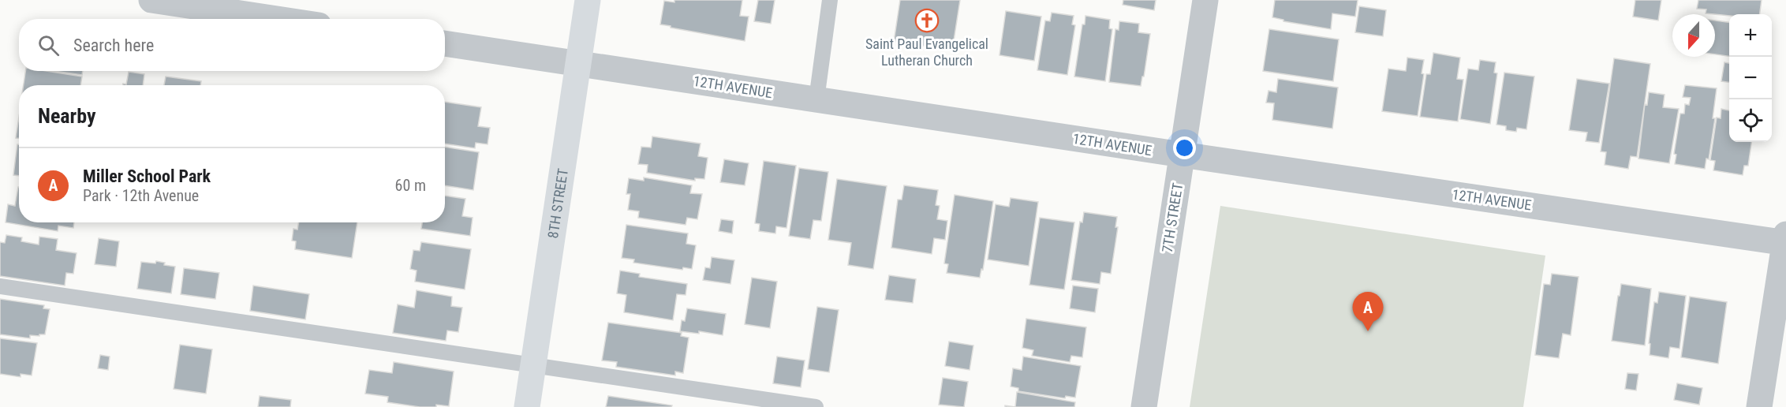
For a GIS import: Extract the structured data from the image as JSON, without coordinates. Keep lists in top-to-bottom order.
{
  "streets": {
    "street": ["12TH AVENUE", "8TH STREET", "7TH STREET"]
  },
  "crossings": [
    ["12TH AVENUE", "8TH STREET"],
    ["12TH AVENUE", "7TH STREET"]
  ],
  "places": {
    "church": ["Saint Paul Evangelical Lutheran Church"]
  },
  "north": "bottom",
  "page": {
    "map_buttons": ["+", "−"],
    "search": "Search here",
    "heading": "Nearby",
    "list": [
      {
        "mark": "A",
        "name": "Miller School Park",
        "note": "Park · 12th Avenue",
        "value": "60 m"
      }
    ],
    "pins": "A"
  }
}
